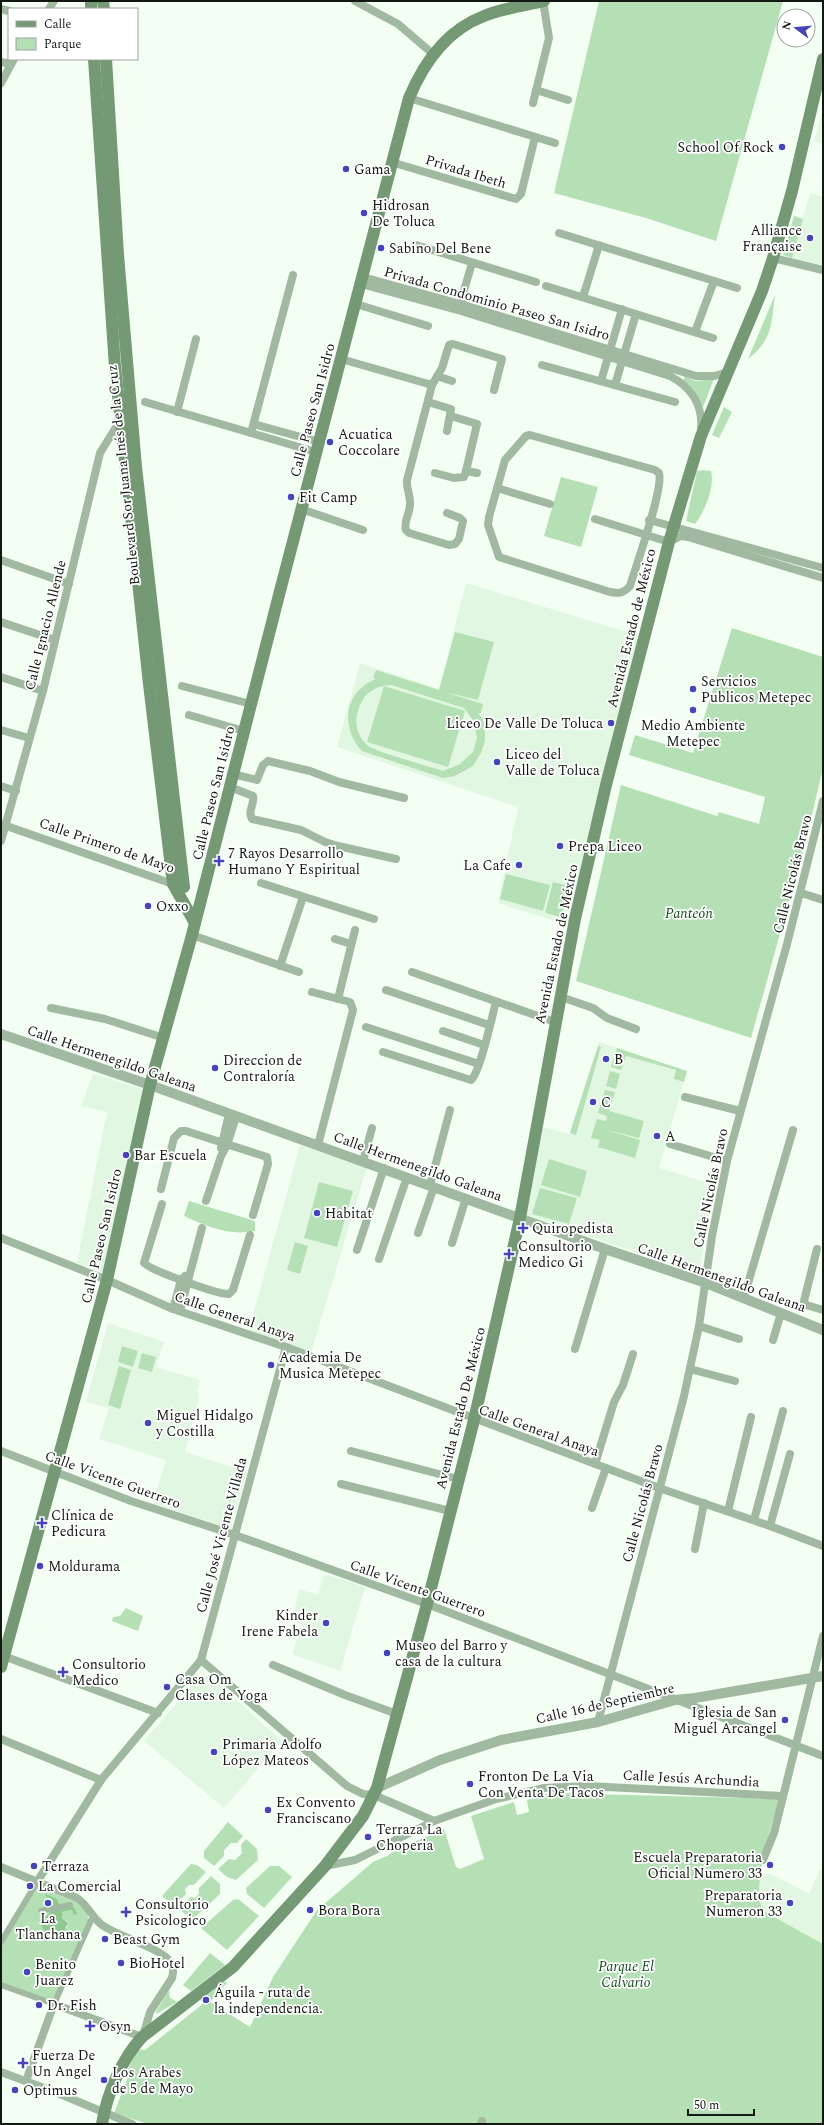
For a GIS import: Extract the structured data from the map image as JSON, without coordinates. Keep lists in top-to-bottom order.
{
  "streets": {
    "main road": [
      "Calle Paseo San Isidro",
      "Boulevard Sor Juana Inés de la Cruz",
      "Avenida Estado de México",
      "Calle Primero de Mayo",
      "Avenida Estado De México"
    ],
    "street": [
      "Privada Ibeth",
      "Privada Condominio Paseo San Isidro",
      "Calle Ignacio Allende",
      "Calle Nicolás Bravo",
      "Calle Hermenegildo Galeana",
      "Calle General Anaya",
      "Calle Vicente Guerrero",
      "Calle José Vicente Villada",
      "Calle 16 de Septiembre",
      "Calle Jesús Archundia"
    ]
  },
  "crossings": [
    ["Privada Ibeth", "Calle Paseo San Isidro"],
    ["Privada Condominio Paseo San Isidro", "Calle Paseo San Isidro"],
    ["Calle Paseo San Isidro", "Calle Primero de Mayo"],
    ["Calle Paseo San Isidro", "Calle Hermenegildo Galeana"],
    ["Calle Paseo San Isidro", "Calle General Anaya"],
    ["Calle Paseo San Isidro", "Calle Vicente Guerrero"],
    ["Boulevard Sor Juana Inés de la Cruz", "Calle Ignacio Allende"],
    ["Boulevard Sor Juana Inés de la Cruz", "Calle Primero de Mayo"],
    ["Calle Ignacio Allende", "Calle Primero de Mayo"],
    ["Avenida Estado de México", "Calle Hermenegildo Galeana"],
    ["Avenida Estado de México", "Avenida Estado De México"],
    ["Calle Nicolás Bravo", "Calle Hermenegildo Galeana"],
    ["Calle Nicolás Bravo", "Calle General Anaya"],
    ["Calle Nicolás Bravo", "Calle Vicente Guerrero"],
    ["Calle Nicolás Bravo", "Calle 16 de Septiembre"],
    ["Calle Hermenegildo Galeana", "Avenida Estado De México"],
    ["Calle General Anaya", "Avenida Estado De México"],
    ["Calle General Anaya", "Calle José Vicente Villada"],
    ["Avenida Estado De México", "Calle Vicente Guerrero"],
    ["Calle Vicente Guerrero", "Calle José Vicente Villada"],
    ["Calle Vicente Guerrero", "Calle 16 de Septiembre"]
  ],
  "parks": ["Panteón", "Parque El Calvario"],
  "places": {
    "other": [
      "School Of Rock",
      "Gama",
      "Hidrosan De Toluca",
      "Alliance Française",
      "Sabino Del Bene",
      "Acuatica Coccolare",
      "Fit Camp",
      "Servicios Publicos Metepec",
      "Medio Ambiente Metepec",
      "Liceo De Valle De Toluca",
      "Liceo del Valle de Toluca",
      "Prepa Liceo",
      "La Cafe",
      "Oxxo",
      "B",
      "Direccion de Contraloría",
      "C",
      "A",
      "Bar Escuela",
      "Habitat",
      "Academia De Musica Metepec",
      "Miguel Hidalgo y Costilla",
      "Moldurama",
      "Kinder Irene Fabela",
      "Museo del Barro y casa de la cultura",
      "Casa Om Clases de Yoga",
      "Iglesia de San Miguél Arcangel",
      "Primaria Adolfo López Mateos",
      "Fronton De La Via Con Venta De Tacos",
      "Ex Convento Franciscano",
      "Terraza La Choperia",
      "Escuela Preparatoria Oficial Numero 33",
      "Terraza",
      "La Comercial",
      "La Tlanchana",
      "Preparatoria Numeron 33",
      "Bora Bora",
      "Beast Gym",
      "BioHotel",
      "Benito Juarez",
      "Águila - ruta de la independencia.",
      "Dr. Fish",
      "Los Arabes de 5 de Mayo",
      "Optimus"
    ],
    "health": [
      "7 Rayos Desarrollo Humano Y Espiritual",
      "Quiropedista",
      "Consultorio Medico Gi",
      "Clínica de Pedicura",
      "Consultorio Medico",
      "Consultorio Psicologico",
      "Osyn",
      "Fuerza De Un Angel"
    ]
  },
  "legend": ["Calle", "Parque"],
  "scale_bar": "50 m",
  "north": "left"
}
